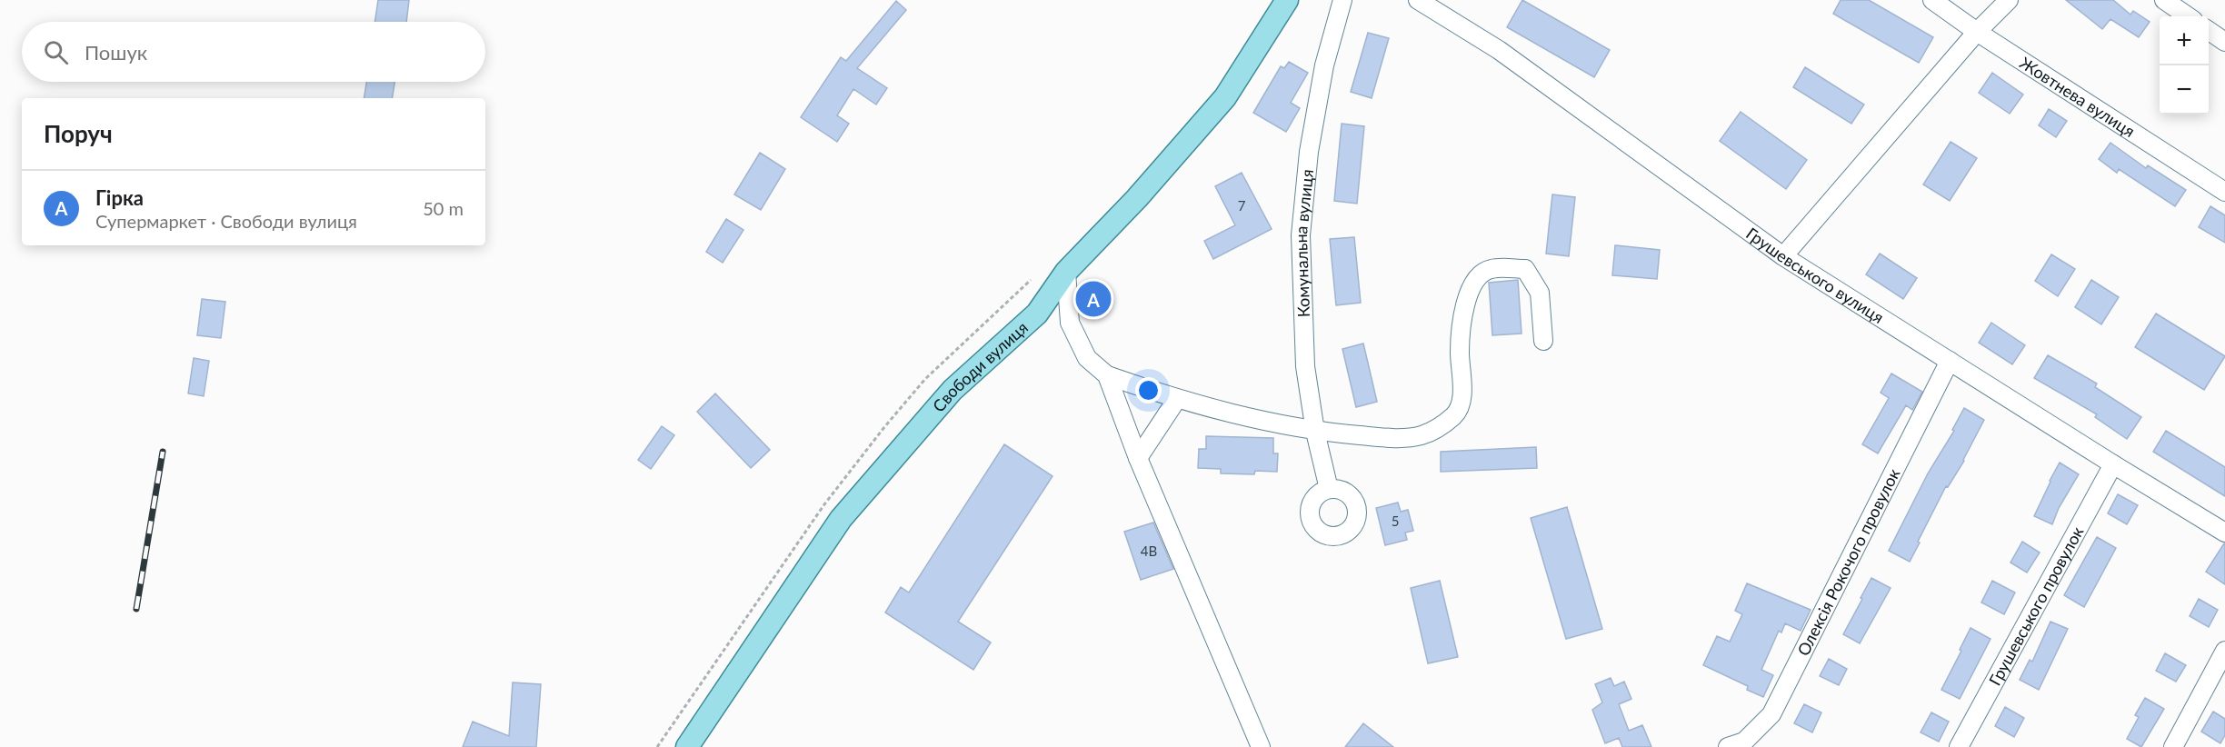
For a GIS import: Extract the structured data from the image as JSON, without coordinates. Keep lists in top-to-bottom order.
{
  "streets": {
    "main road": ["Свободи вулиця"],
    "street": [
      "Жовтнева вулиця",
      "Комунальна вулиця",
      "Грушевського вулиця",
      "Олексія Рокочого провулок",
      "Грушевського провулок"
    ]
  },
  "crossings": [
    ["Грушевського вулиця", "Олексія Рокочого провулок"],
    ["Грушевського вулиця", "Грушевського провулок"]
  ],
  "house_numbers": ["7", "5", "4В"],
  "page": {
    "map_buttons": ["+", "−"],
    "search": "Пошук",
    "heading": "Поруч",
    "list": [
      {
        "mark": "A",
        "name": "Гірка",
        "note": "Супермаркет · Свободи вулиця",
        "value": "50 m"
      }
    ],
    "pins": "A"
  }
}
